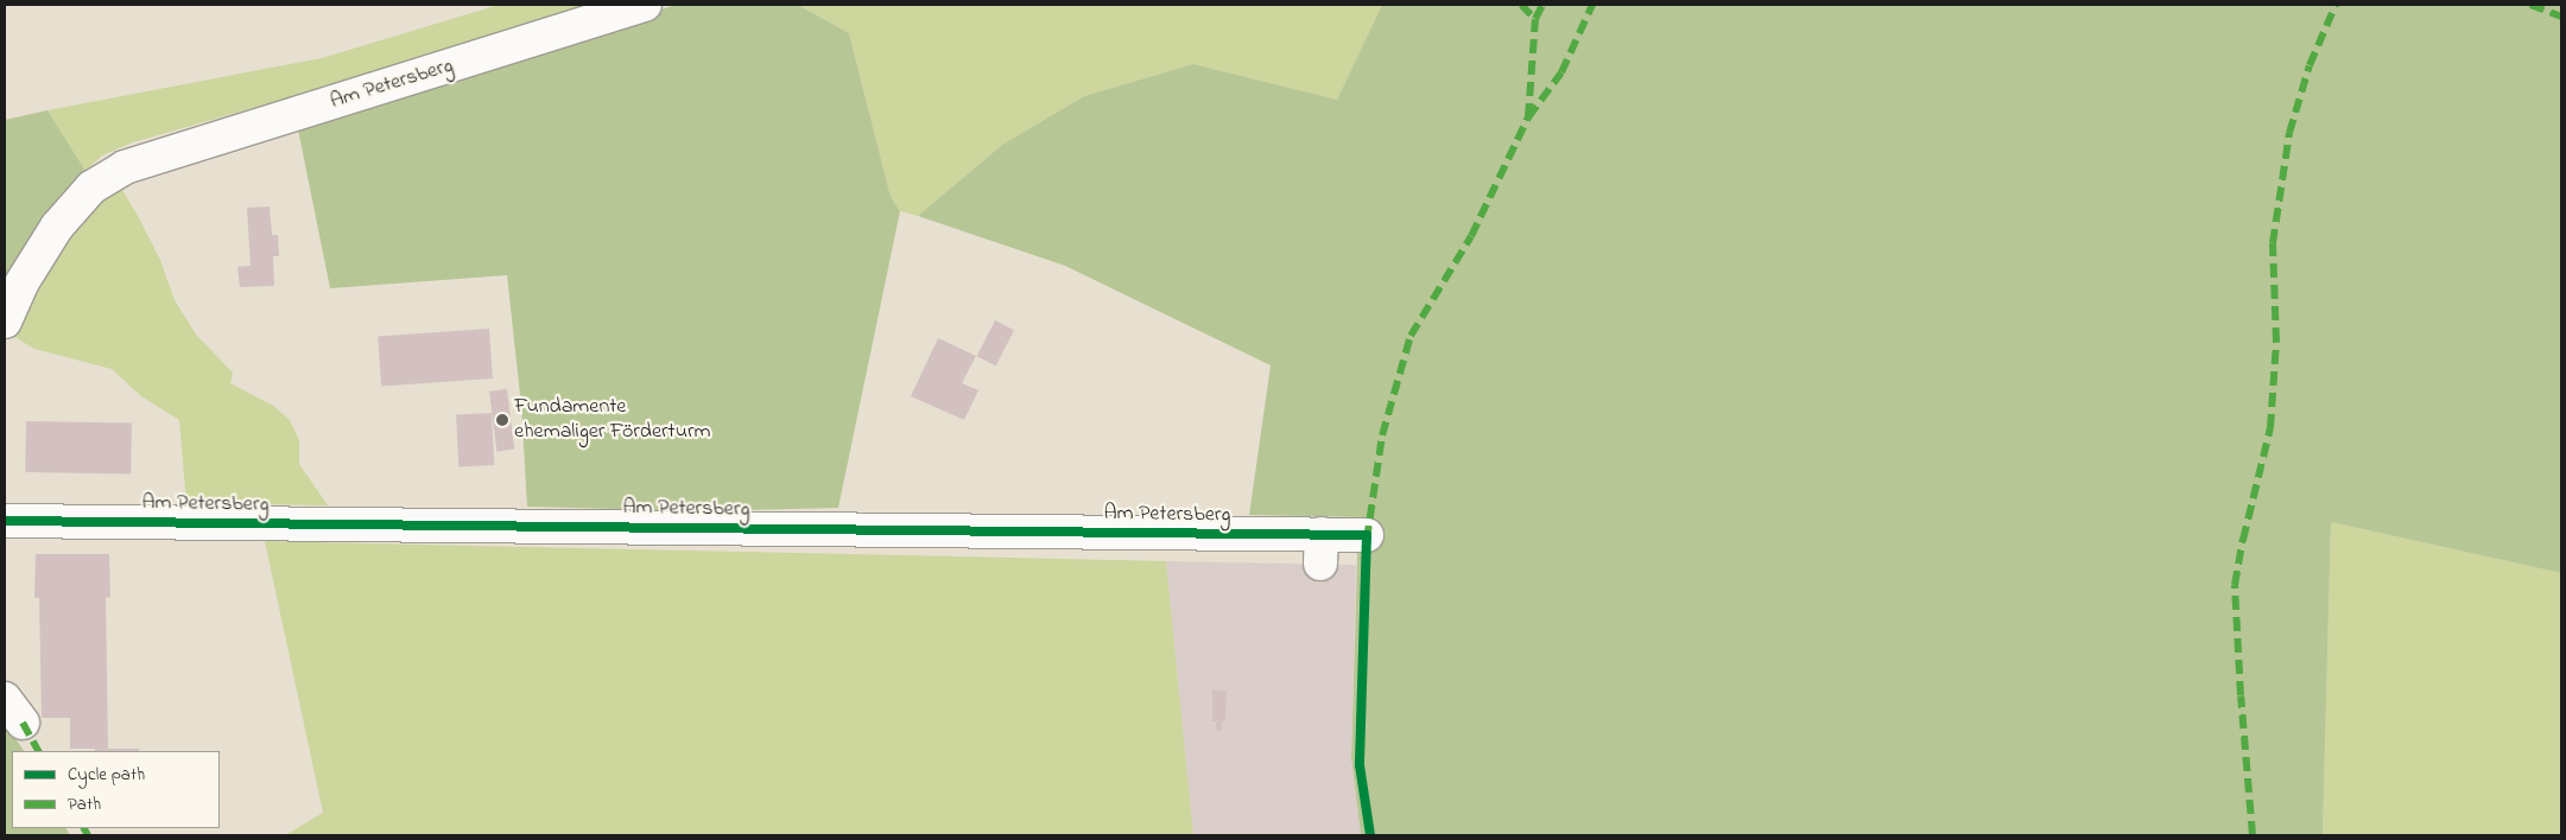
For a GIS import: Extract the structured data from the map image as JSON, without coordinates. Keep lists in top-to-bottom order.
{
  "streets": {
    "street": ["Am Petersberg"]
  },
  "places": ["Fundamente ehemaliger Förderturm"],
  "legend": ["Cycle path", "Path"]
}
